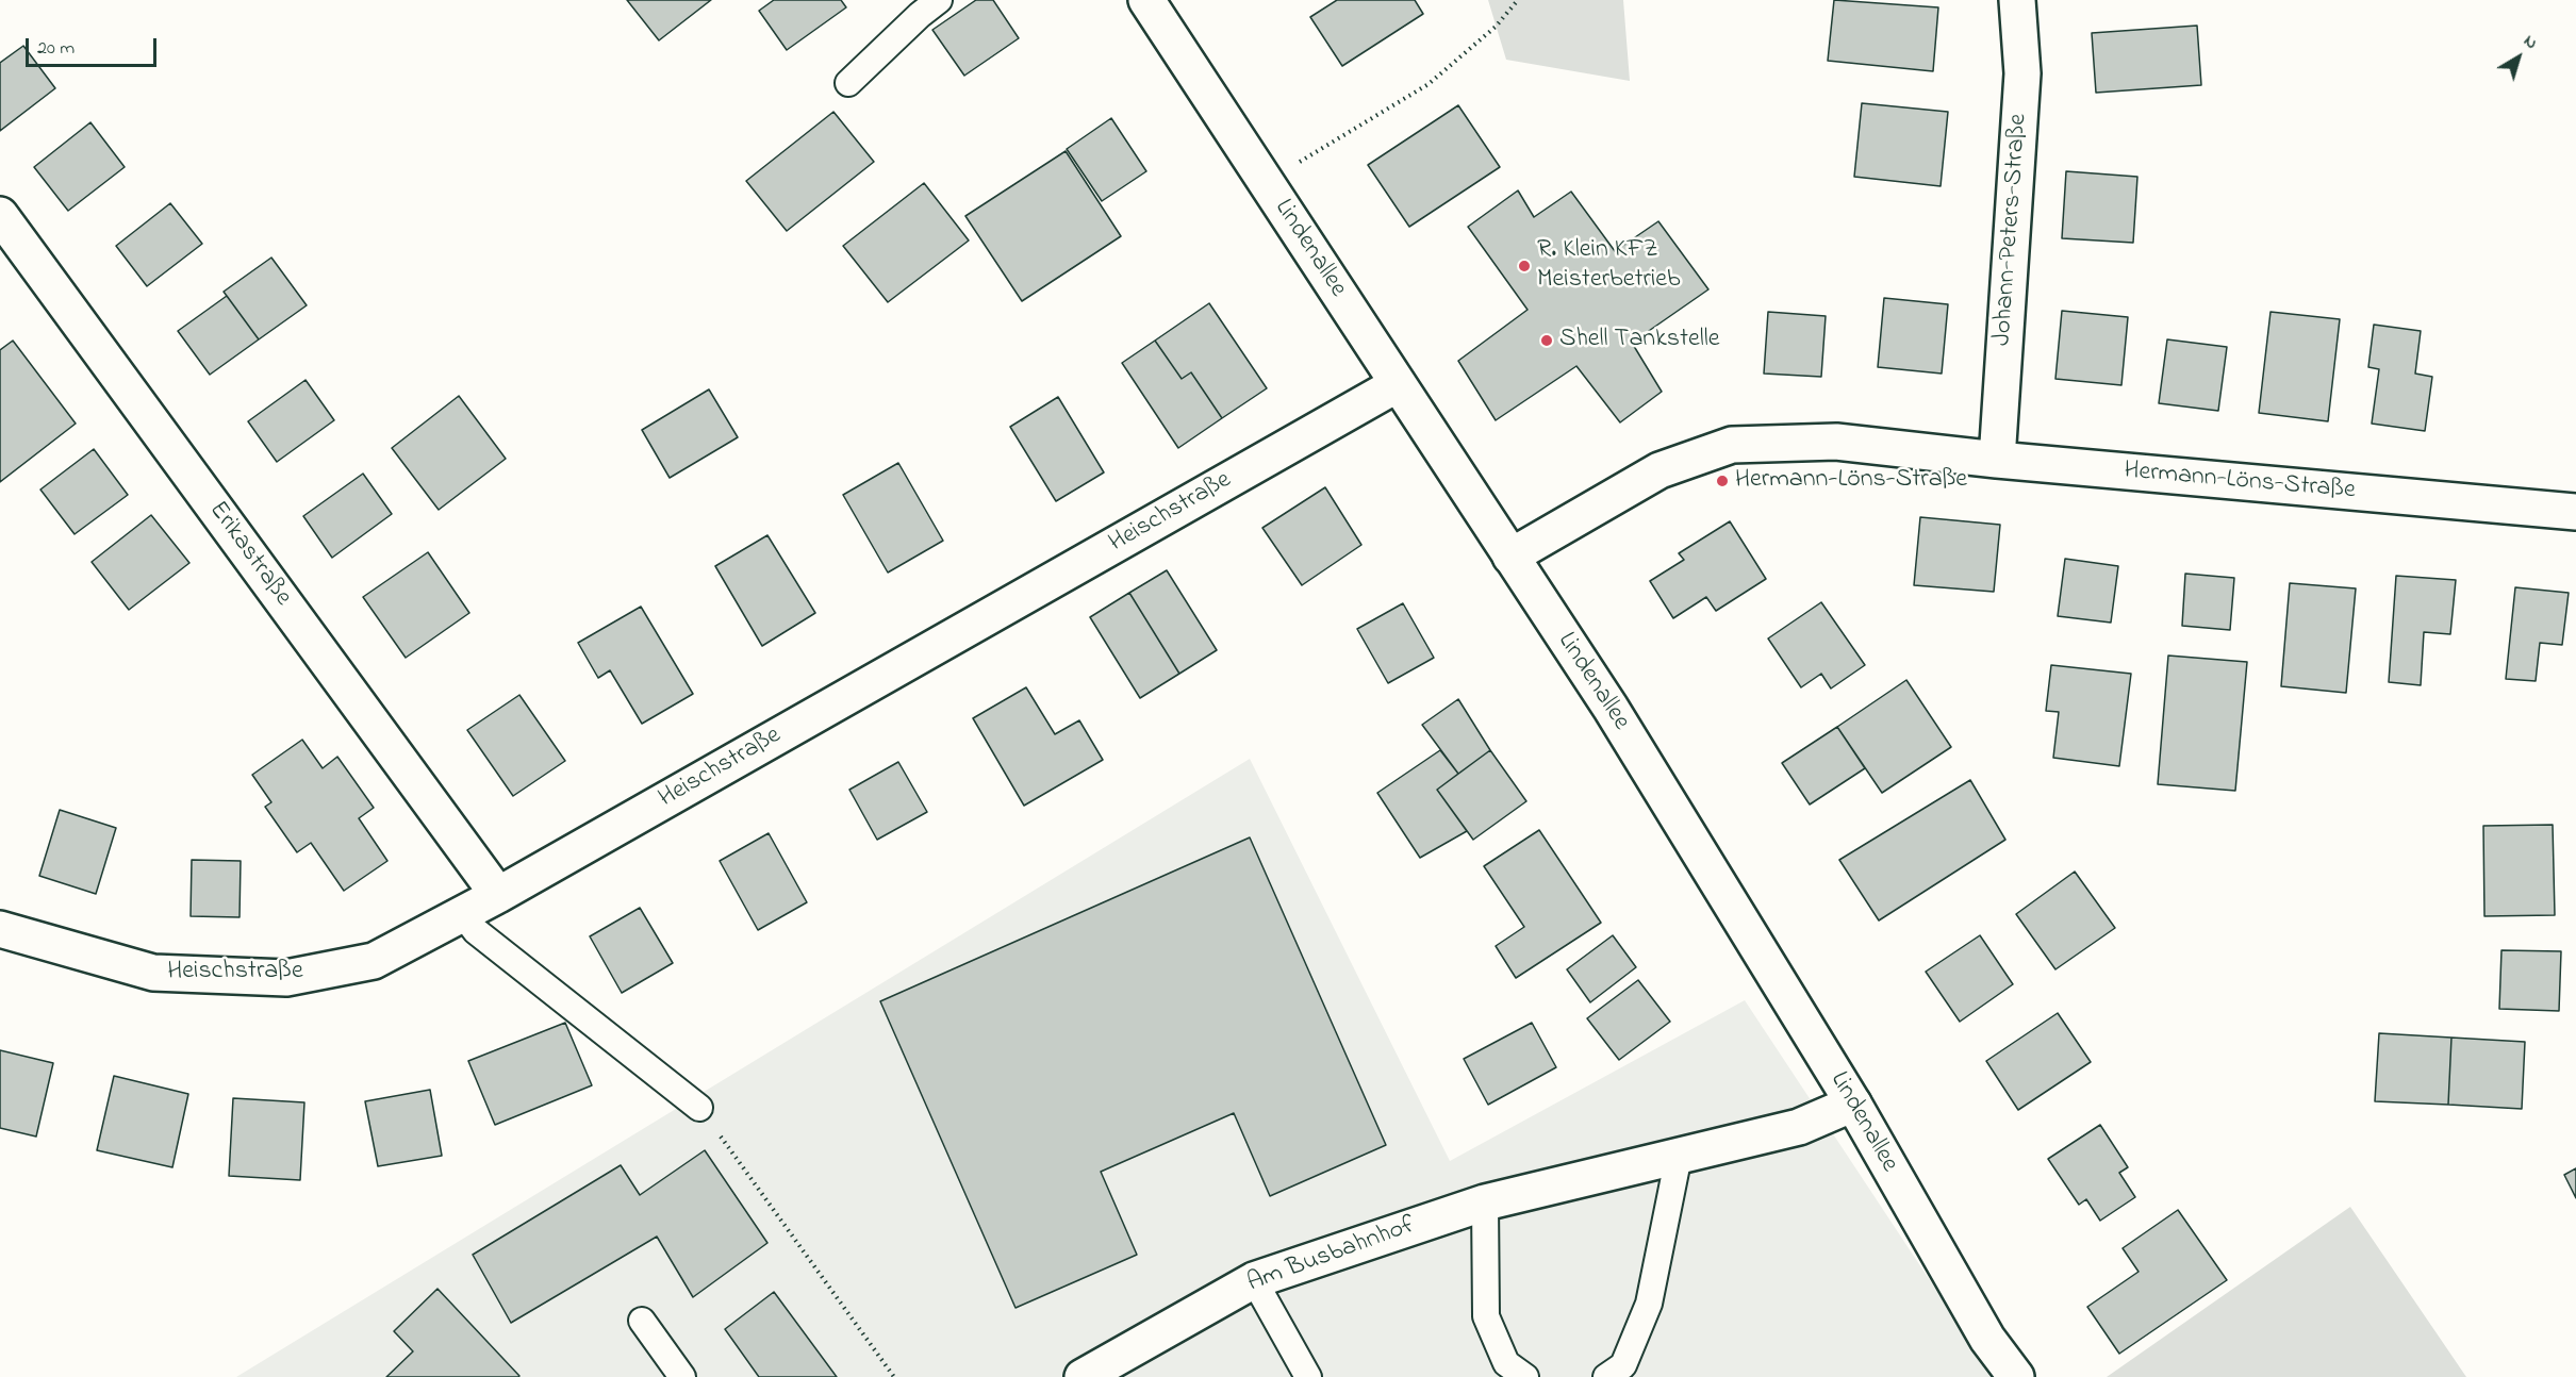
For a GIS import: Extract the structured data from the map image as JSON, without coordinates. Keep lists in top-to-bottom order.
{
  "streets": {
    "street": [
      "Johann-Peters-Straße",
      "Lindenallee",
      "Hermann-Löns-Straße",
      "Heischstraße",
      "Erikastraße",
      "Am Busbahnhof"
    ]
  },
  "crossings": [
    ["Johann-Peters-Straße", "Hermann-Löns-Straße"],
    ["Lindenallee", "Hermann-Löns-Straße"],
    ["Lindenallee", "Heischstraße"],
    ["Lindenallee", "Am Busbahnhof"],
    ["Heischstraße", "Erikastraße"]
  ],
  "places": ["R. Klein KFZ Meisterbetrieb", "Shell Tankstelle", "Hermann-Löns-Straße"],
  "scale_bar": "20 m",
  "north": "top right"
}
